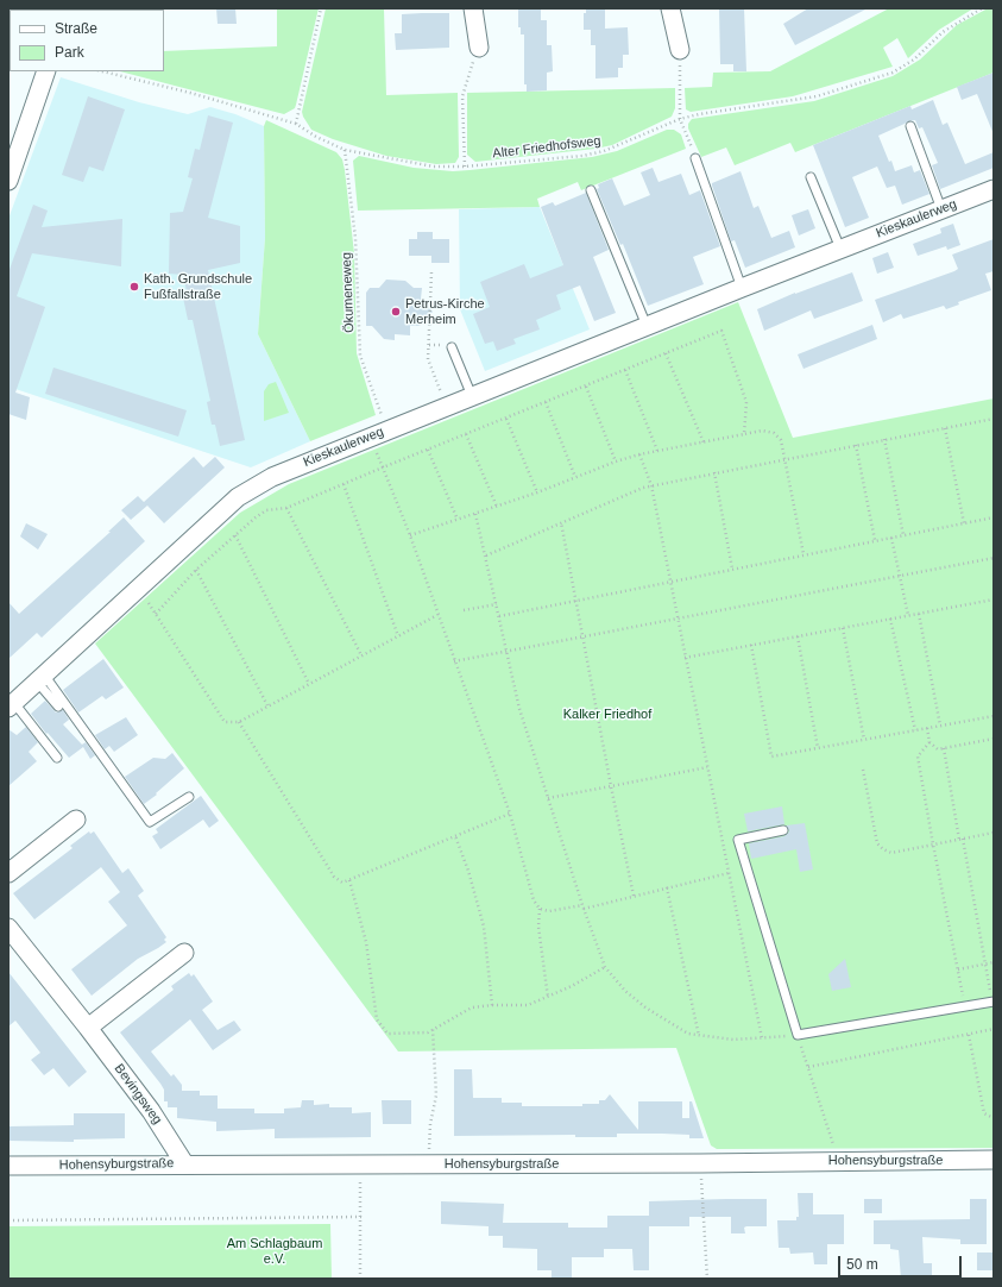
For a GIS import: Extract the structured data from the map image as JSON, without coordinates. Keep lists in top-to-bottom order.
{
  "streets": {
    "street": ["Kieskaulerweg", "Bevingsweg", "Hohensyburgstraße"],
    "path": ["Alter Friedhofsweg", "Ökumeneweg"]
  },
  "crossings": [
    ["Alter Friedhofsweg", "Ökumeneweg"],
    ["Kieskaulerweg", "Ökumeneweg"],
    ["Bevingsweg", "Hohensyburgstraße"]
  ],
  "parks": ["Kalker Friedhof", "Am Schlagbaum e.V."],
  "places": ["Kath. Grundschule Fußfallstraße", "Petrus-Kirche Merheim"],
  "legend": ["Straße", "Park"],
  "scale_bar": "50 m"
}
